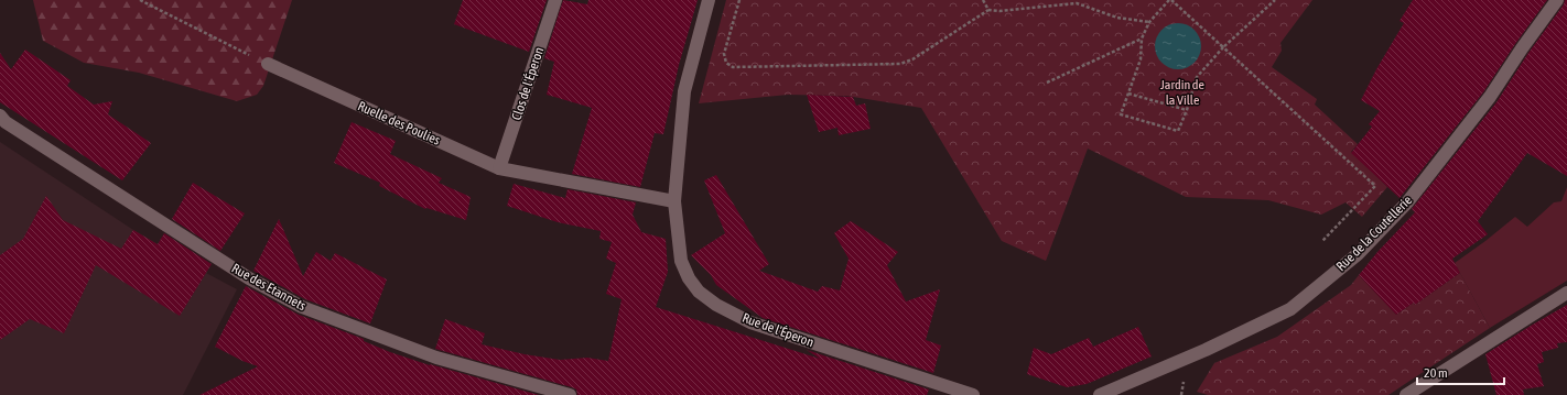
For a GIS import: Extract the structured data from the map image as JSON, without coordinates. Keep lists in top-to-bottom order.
{
  "streets": {
    "street": [
      "Clos de l'Éperon",
      "Ruelle des Poulies",
      "Rue de la Coutellerie",
      "Rue des Etannets",
      "Rue de l'Éperon"
    ]
  },
  "crossings": [
    ["Clos de l'Éperon", "Ruelle des Poulies"],
    ["Ruelle des Poulies", "Rue de l'Éperon"]
  ],
  "parks": ["Jardin de la Ville"],
  "scale_bar": "20 m"
}
